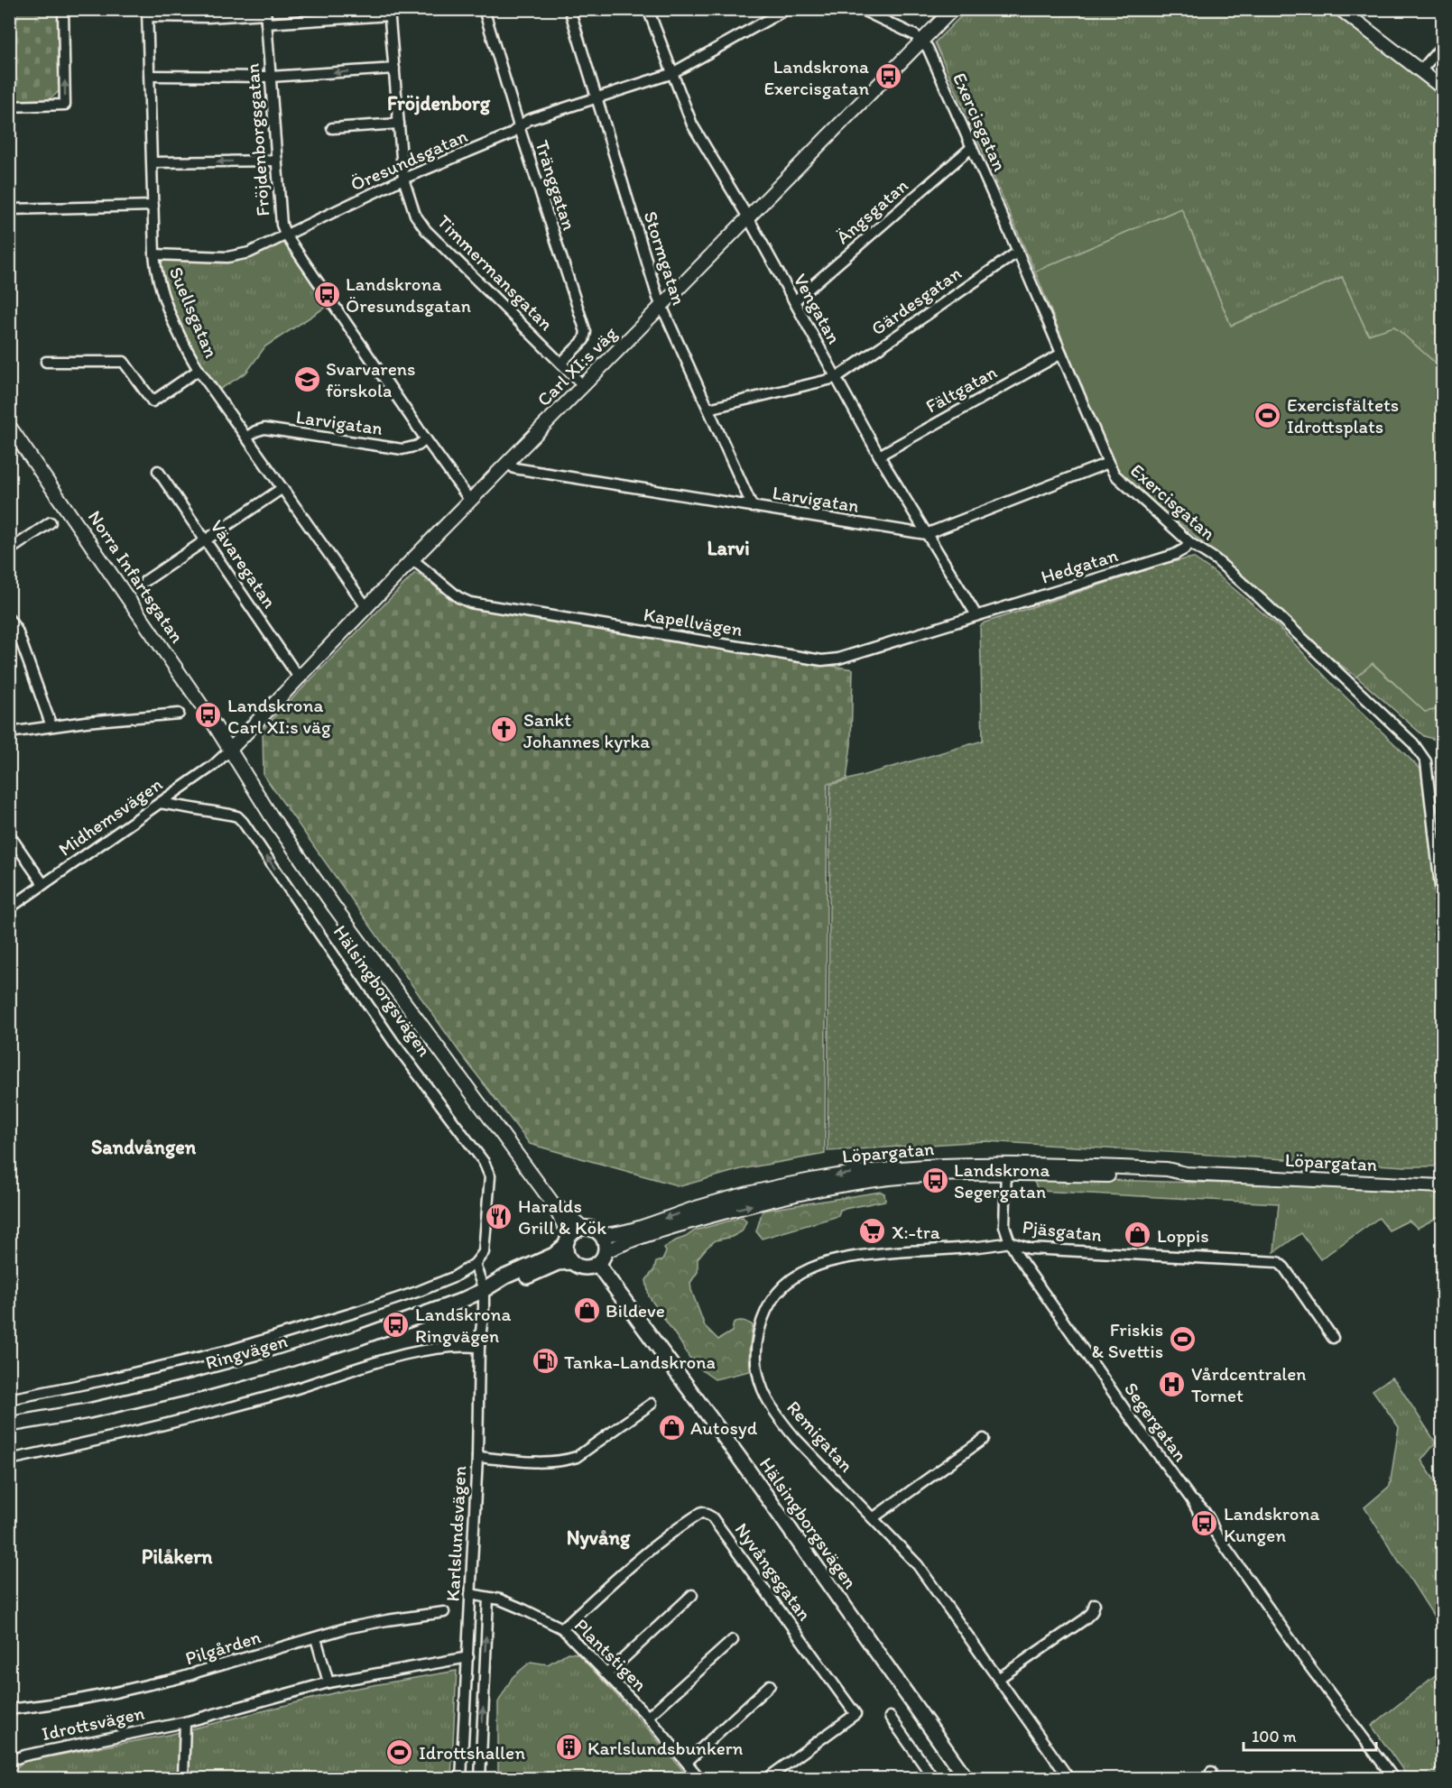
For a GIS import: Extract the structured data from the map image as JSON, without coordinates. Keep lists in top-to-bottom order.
{
  "streets": {
    "main road": ["Hälsingborgsvägen", "Ringvägen"],
    "street": [
      "Exercisgatan",
      "Fröjdenborgsgatan",
      "Öresundsgatan",
      "Tränggatan",
      "Ängsgatan",
      "Stormgatan",
      "Timmermansgatan",
      "Gärdesgatan",
      "Vengatan",
      "Suellsgatan",
      "Carl XI:s väg",
      "Fältgatan",
      "Larvigatan",
      "Vävaregatan",
      "Hedgatan",
      "Norra Infartsgatan",
      "Kapellvägen",
      "Midhemsvägen",
      "Löpargatan",
      "Pjäsgatan",
      "Segergatan",
      "Remigatan",
      "Karlslundsvägen",
      "Nyvångsgatan",
      "Pilgården",
      "Plantstigen",
      "Idrottsvägen"
    ]
  },
  "crossings": [
    ["Exercisgatan", "Ängsgatan"],
    ["Exercisgatan", "Gärdesgatan"],
    ["Exercisgatan", "Carl XI:s väg"],
    ["Exercisgatan", "Fältgatan"],
    ["Exercisgatan", "Hedgatan"],
    ["Fröjdenborgsgatan", "Öresundsgatan"],
    ["Fröjdenborgsgatan", "Carl XI:s väg"],
    ["Fröjdenborgsgatan", "Larvigatan"],
    ["Öresundsgatan", "Tränggatan"],
    ["Öresundsgatan", "Stormgatan"],
    ["Öresundsgatan", "Timmermansgatan"],
    ["Öresundsgatan", "Vengatan"],
    ["Öresundsgatan", "Suellsgatan"],
    ["Tränggatan", "Timmermansgatan"],
    ["Ängsgatan", "Vengatan"],
    ["Stormgatan", "Gärdesgatan"],
    ["Stormgatan", "Carl XI:s väg"],
    ["Stormgatan", "Larvigatan"],
    ["Timmermansgatan", "Carl XI:s väg"],
    ["Gärdesgatan", "Vengatan"],
    ["Vengatan", "Carl XI:s väg"],
    ["Vengatan", "Fältgatan"],
    ["Vengatan", "Larvigatan"],
    ["Vengatan", "Hedgatan"],
    ["Vengatan", "Kapellvägen"],
    ["Suellsgatan", "Carl XI:s väg"],
    ["Suellsgatan", "Larvigatan"],
    ["Carl XI:s väg", "Larvigatan"],
    ["Carl XI:s väg", "Vävaregatan"],
    ["Carl XI:s väg", "Norra Infartsgatan"],
    ["Carl XI:s väg", "Kapellvägen"],
    ["Carl XI:s väg", "Midhemsvägen"],
    ["Carl XI:s väg", "Hälsingborgsvägen"],
    ["Hedgatan", "Kapellvägen"],
    ["Norra Infartsgatan", "Midhemsvägen"],
    ["Norra Infartsgatan", "Hälsingborgsvägen"],
    ["Midhemsvägen", "Hälsingborgsvägen"],
    ["Hälsingborgsvägen", "Löpargatan"],
    ["Hälsingborgsvägen", "Ringvägen"],
    ["Löpargatan", "Ringvägen"],
    ["Löpargatan", "Segergatan"],
    ["Pjäsgatan", "Segergatan"],
    ["Pjäsgatan", "Remigatan"],
    ["Ringvägen", "Karlslundsvägen"],
    ["Segergatan", "Remigatan"],
    ["Karlslundsvägen", "Plantstigen"],
    ["Karlslundsvägen", "Idrottsvägen"],
    ["Nyvångsgatan", "Plantstigen"]
  ],
  "districts": [
    "Fröjdenborg",
    "Larvi",
    "Sandvången",
    "Nyvång",
    "Pilåkern"
  ],
  "places": {
    "bus stop": [
      "Landskrona Exercisgatan",
      "Landskrona Öresundsgatan",
      "Landskrona Carl XI:s väg",
      "Landskrona Segergatan",
      "Landskrona Ringvägen",
      "Landskrona Kungen"
    ],
    "school or university": ["Svarvarens förskola"],
    "sports": ["Exercisfältets Idrottsplats", "Friskis & Svettis", "Idrottshallen"],
    "church": ["Sankt Johannes kyrka"],
    "restaurant": ["Haralds Grill & Kök"],
    "supermarket": ["X:-tra"],
    "shop": ["Loppis", "Bildeve", "Autosyd"],
    "fuel station": ["Tanka-Landskrona"],
    "hospital": ["Vårdcentralen Tornet"],
    "building": ["Karlslundsbunkern"]
  },
  "scale_bar": "100 m"
}
